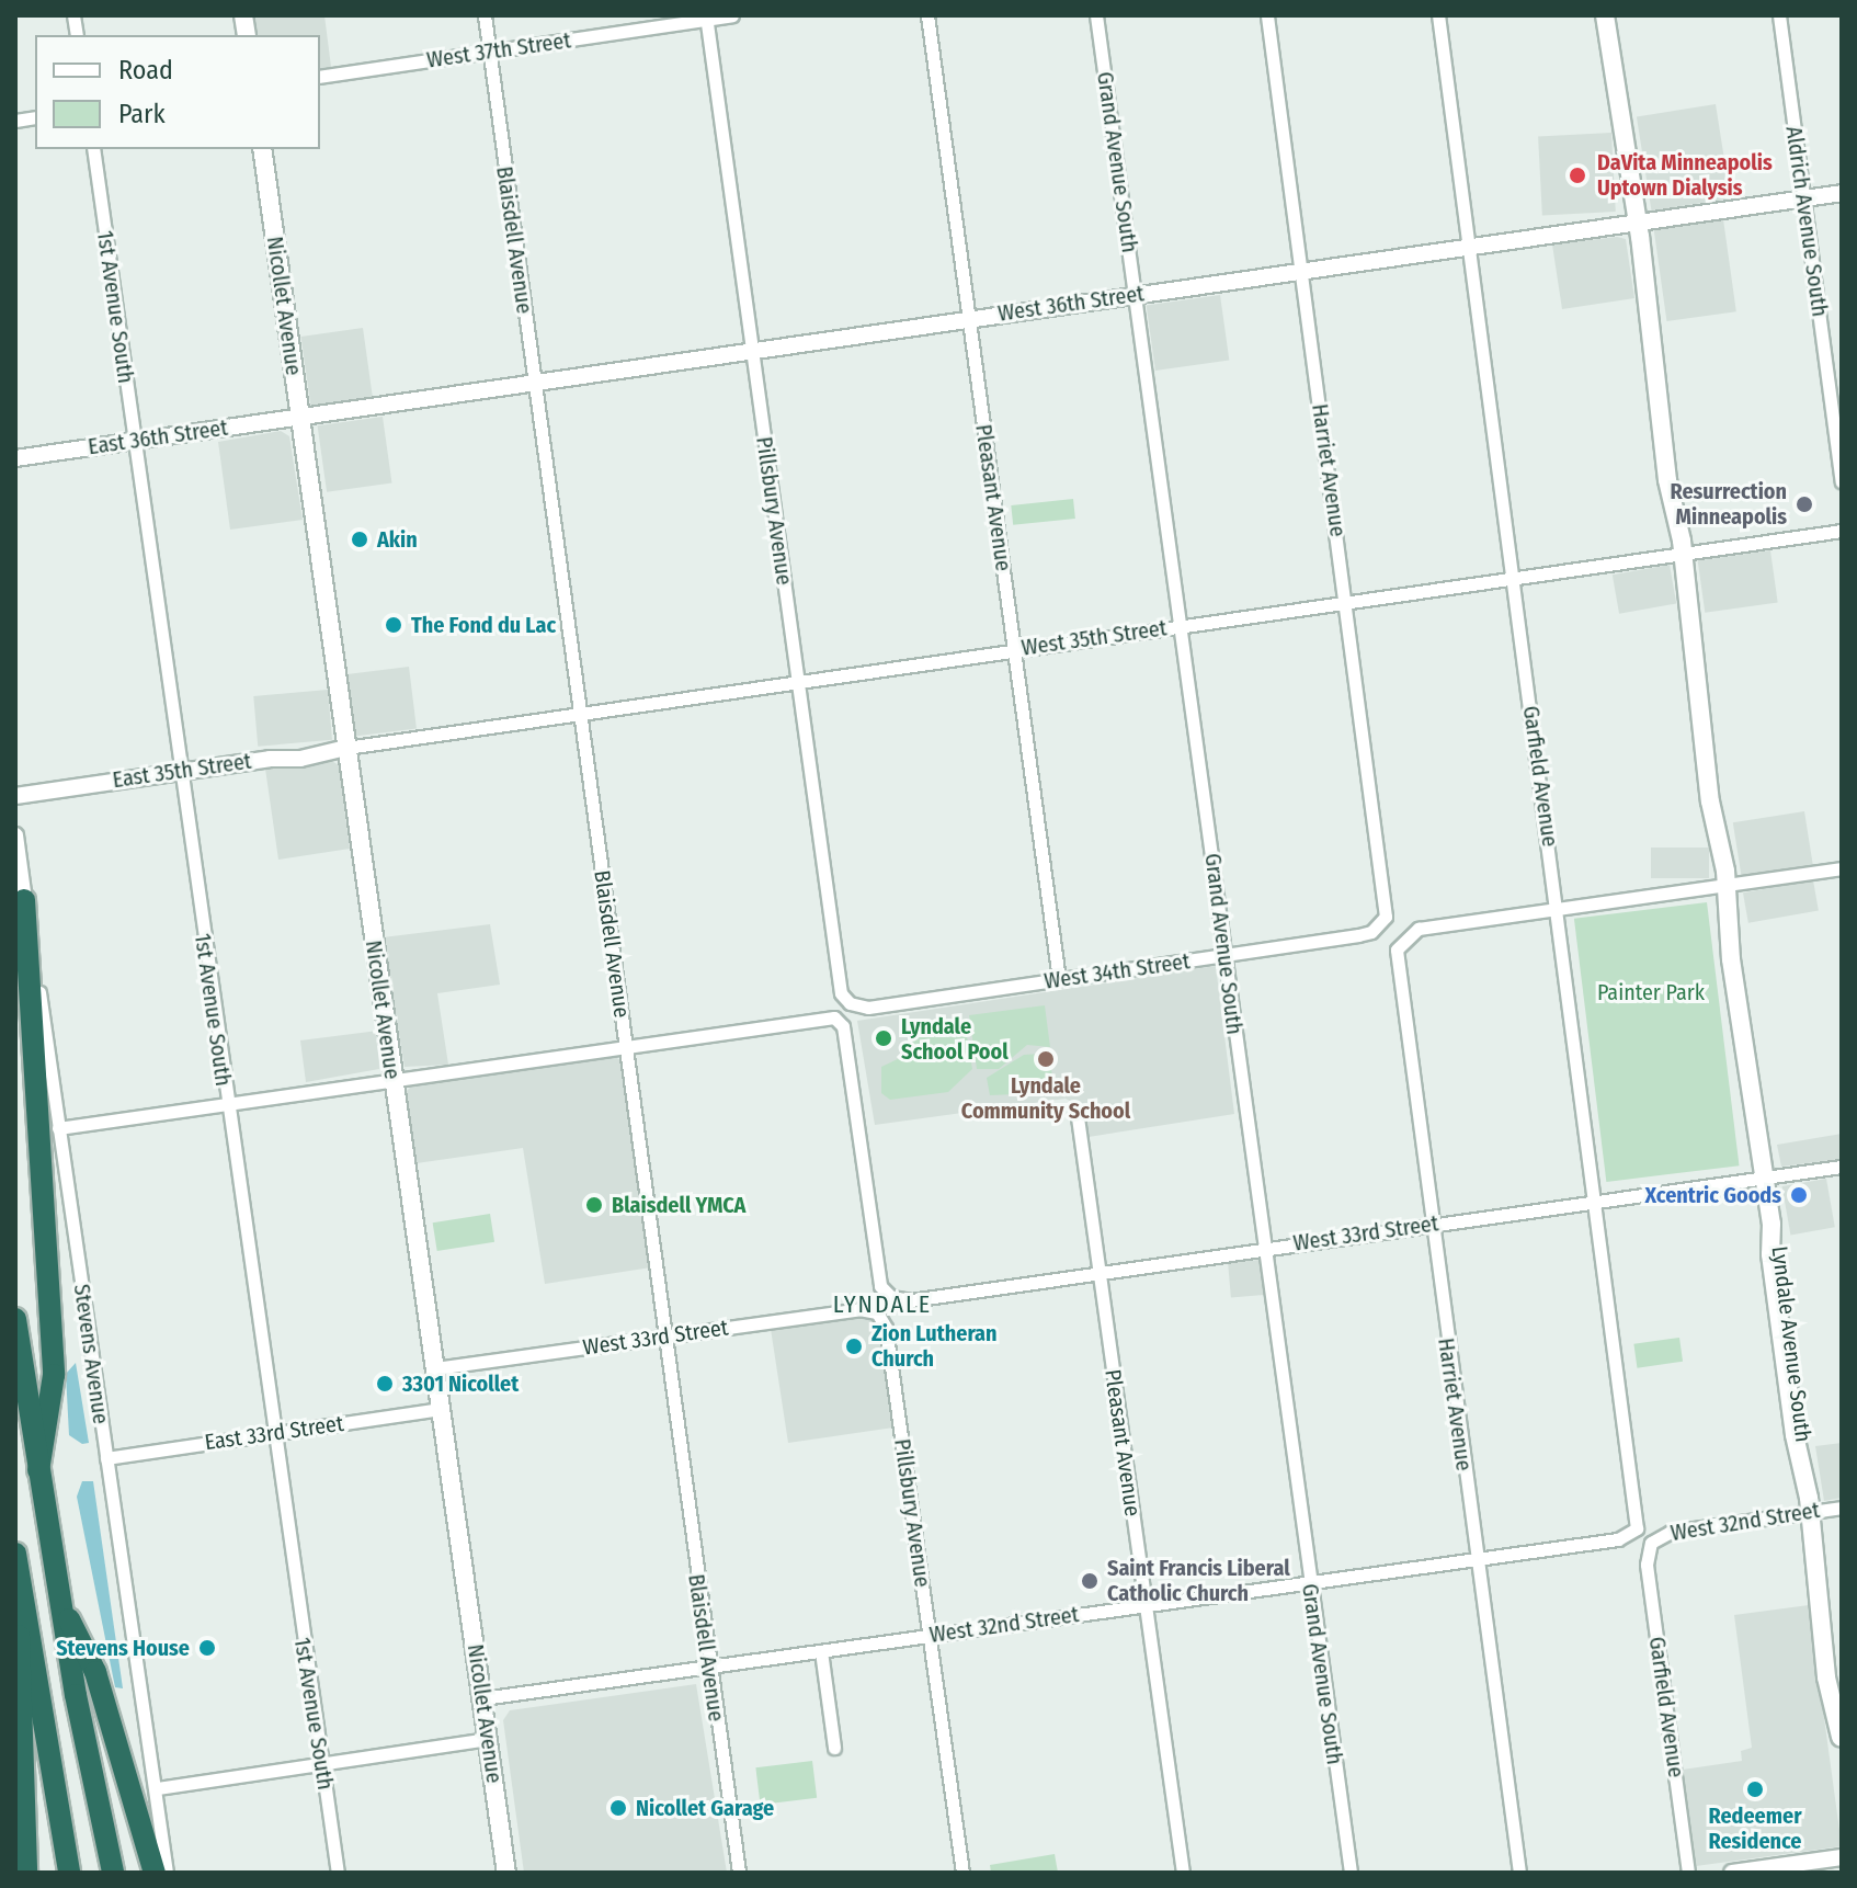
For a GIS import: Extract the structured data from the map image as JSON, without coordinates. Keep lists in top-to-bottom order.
{
  "streets": {
    "main road": ["Nicollet Avenue", "Lyndale Avenue South"],
    "street": [
      "West 37th Street",
      "Grand Avenue South",
      "Aldrich Avenue South",
      "Blaisdell Avenue",
      "West 36th Street",
      "1st Avenue South",
      "East 36th Street",
      "Harriet Avenue",
      "Pleasant Avenue",
      "Pillsbury Avenue",
      "West 35th Street",
      "East 35th Street",
      "Garfield Avenue",
      "West 34th Street",
      "West 33rd Street",
      "Stevens Avenue",
      "East 33rd Street",
      "West 32nd Street"
    ]
  },
  "crossings": [
    ["West 37th Street", "Blaisdell Avenue"],
    ["West 37th Street", "Pillsbury Avenue"],
    ["Grand Avenue South", "West 36th Street"],
    ["Grand Avenue South", "West 35th Street"],
    ["Grand Avenue South", "West 34th Street"],
    ["Grand Avenue South", "West 33rd Street"],
    ["Grand Avenue South", "West 32nd Street"],
    ["Aldrich Avenue South", "West 36th Street"],
    ["Blaisdell Avenue", "West 36th Street"],
    ["Blaisdell Avenue", "West 35th Street"],
    ["Blaisdell Avenue", "West 33rd Street"],
    ["Blaisdell Avenue", "West 32nd Street"],
    ["West 36th Street", "Nicollet Avenue"],
    ["West 36th Street", "East 36th Street"],
    ["West 36th Street", "Harriet Avenue"],
    ["West 36th Street", "Pleasant Avenue"],
    ["West 36th Street", "Pillsbury Avenue"],
    ["West 36th Street", "Garfield Avenue"],
    ["West 36th Street", "Lyndale Avenue South"],
    ["Nicollet Avenue", "East 36th Street"],
    ["Nicollet Avenue", "West 35th Street"],
    ["Nicollet Avenue", "East 35th Street"],
    ["Nicollet Avenue", "West 33rd Street"],
    ["Nicollet Avenue", "East 33rd Street"],
    ["Nicollet Avenue", "West 32nd Street"],
    ["1st Avenue South", "East 36th Street"],
    ["1st Avenue South", "East 35th Street"],
    ["1st Avenue South", "East 33rd Street"],
    ["Harriet Avenue", "West 35th Street"],
    ["Harriet Avenue", "Garfield Avenue"],
    ["Harriet Avenue", "West 34th Street"],
    ["Harriet Avenue", "West 33rd Street"],
    ["Harriet Avenue", "West 32nd Street"],
    ["Pleasant Avenue", "West 35th Street"],
    ["Pleasant Avenue", "West 34th Street"],
    ["Pleasant Avenue", "West 33rd Street"],
    ["Pleasant Avenue", "West 32nd Street"],
    ["Pillsbury Avenue", "West 35th Street"],
    ["Pillsbury Avenue", "West 34th Street"],
    ["Pillsbury Avenue", "West 33rd Street"],
    ["Pillsbury Avenue", "West 32nd Street"],
    ["West 35th Street", "East 35th Street"],
    ["West 35th Street", "Garfield Avenue"],
    ["West 35th Street", "Lyndale Avenue South"],
    ["Garfield Avenue", "West 33rd Street"],
    ["Garfield Avenue", "West 32nd Street"],
    ["West 33rd Street", "Lyndale Avenue South"],
    ["Lyndale Avenue South", "West 32nd Street"],
    ["Stevens Avenue", "East 33rd Street"]
  ],
  "districts": ["LYNDALE"],
  "parks": ["Painter Park"],
  "places": [
    "DaVita Minneapolis Uptown Dialysis",
    "Resurrection Minneapolis",
    "Akin",
    "The Fond du Lac",
    "Lyndale School Pool",
    "Lyndale Community School",
    "Xcentric Goods",
    "Blaisdell YMCA",
    "Zion Lutheran Church",
    "3301 Nicollet",
    "Saint Francis Liberal Catholic Church",
    "Stevens House",
    "Redeemer Residence",
    "Nicollet Garage"
  ],
  "legend": ["Road", "Park"]
}
